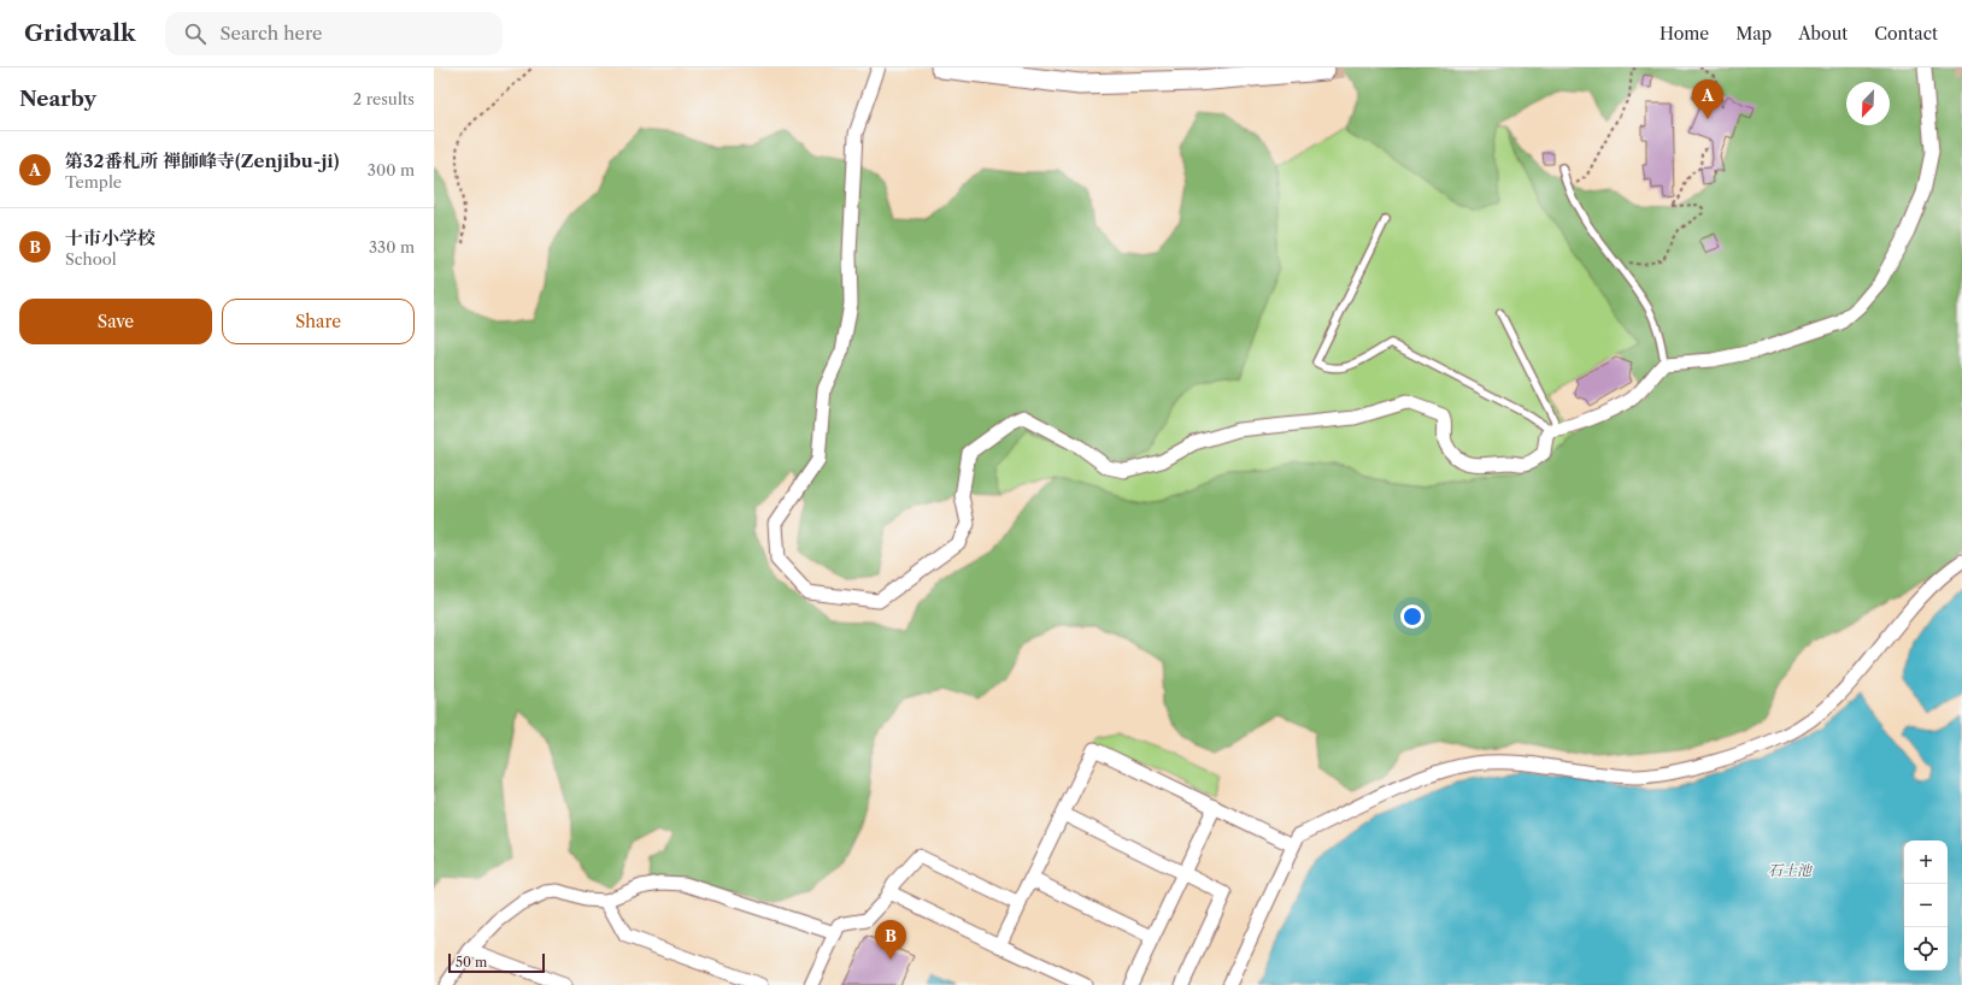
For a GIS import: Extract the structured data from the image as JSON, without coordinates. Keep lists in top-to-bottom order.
{
  "water": ["石土池"],
  "scale_bar": "50 m",
  "north": "bottom left",
  "page": {
    "header": "Gridwalk",
    "search": "Search here",
    "nav": [
      "Home",
      "Map",
      "About",
      "Contact"
    ],
    "heading": ["Nearby", "2 results"],
    "pins": ["A", "B"],
    "list": [
      {
        "mark": "A",
        "name": "第32番札所 禅師峰寺(Zenjibu-ji)",
        "note": "Temple",
        "value": "300 m"
      },
      {
        "mark": "B",
        "name": "十市小学校",
        "note": "School",
        "value": "330 m"
      }
    ],
    "buttons": ["Save", "Share"],
    "map_buttons": ["+", "−"],
    "scale": "50 m"
  }
}
